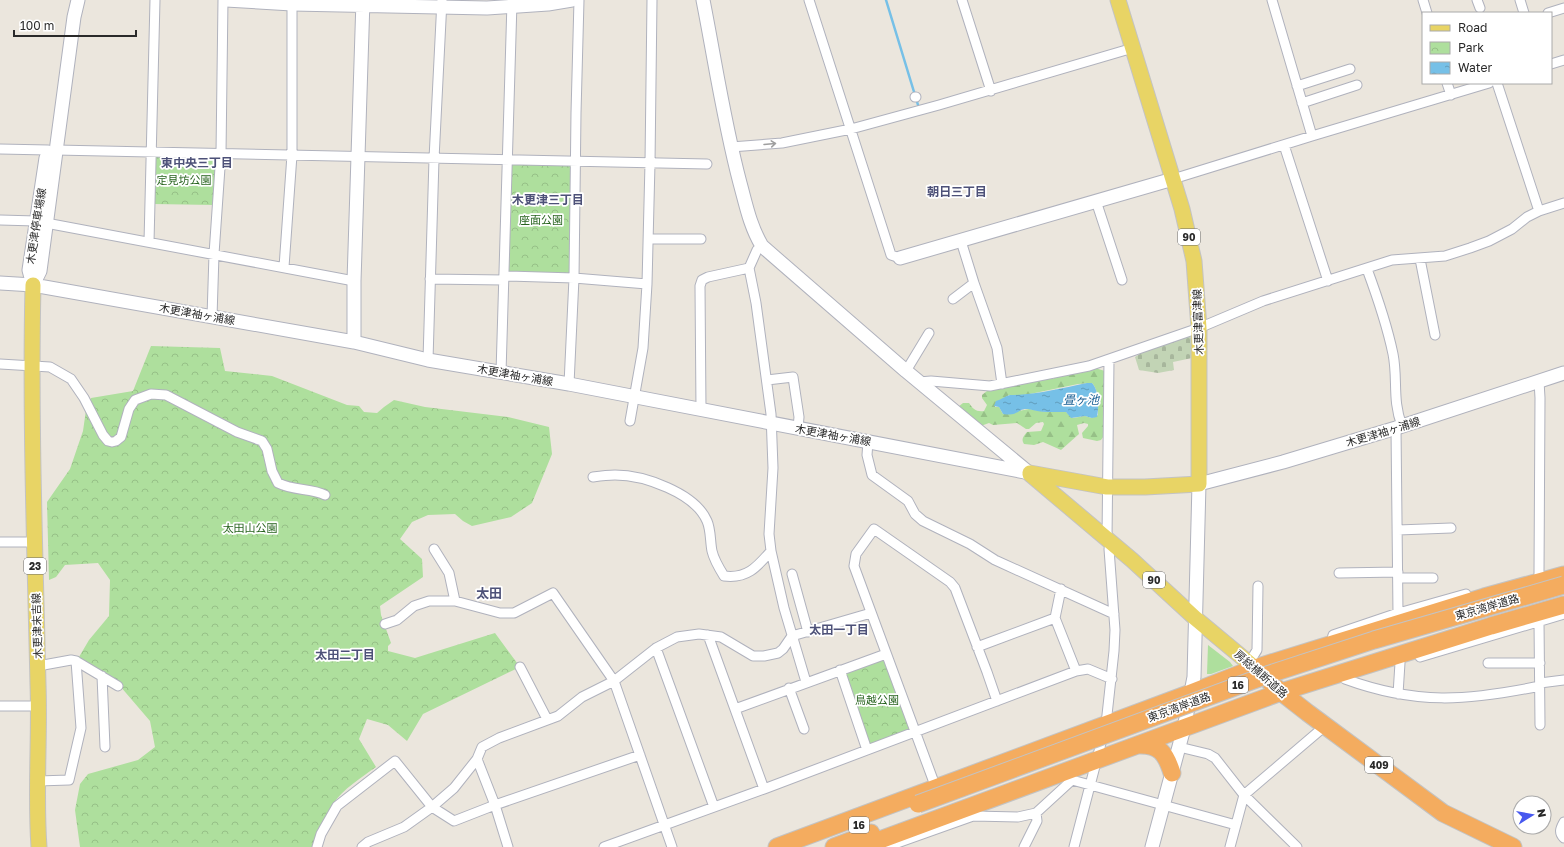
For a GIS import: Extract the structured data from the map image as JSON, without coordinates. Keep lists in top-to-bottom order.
{
  "streets": {
    "highway": [
      "東京湾岸道路",
      "房総横断道路",
      "16",
      "409"
    ],
    "main road": [
      "90",
      "木更津富津線",
      "23",
      "木更津末吉線"
    ],
    "street": ["木更津停車場線", "木更津袖ヶ浦線"]
  },
  "crossings": [
    ["木更津停車場線", "木更津袖ヶ浦線"],
    ["木更津停車場線", "木更津末吉線"],
    ["木更津袖ヶ浦線", "木更津富津線"],
    ["木更津袖ヶ浦線", "木更津末吉線"],
    ["木更津袖ヶ浦線", "房総横断道路"],
    ["房総横断道路", "16"]
  ],
  "districts": [
    "東中央三丁目",
    "朝日三丁目",
    "木更津三丁目",
    "太田",
    "太田一丁目",
    "太田二丁目"
  ],
  "water": ["畳ヶ池"],
  "parks": [
    "定見坊公園",
    "座面公園",
    "太田山公園",
    "鳥越公園"
  ],
  "legend": ["Road", "Park", "Water"],
  "scale_bar": "100 m",
  "north": "right"
}
